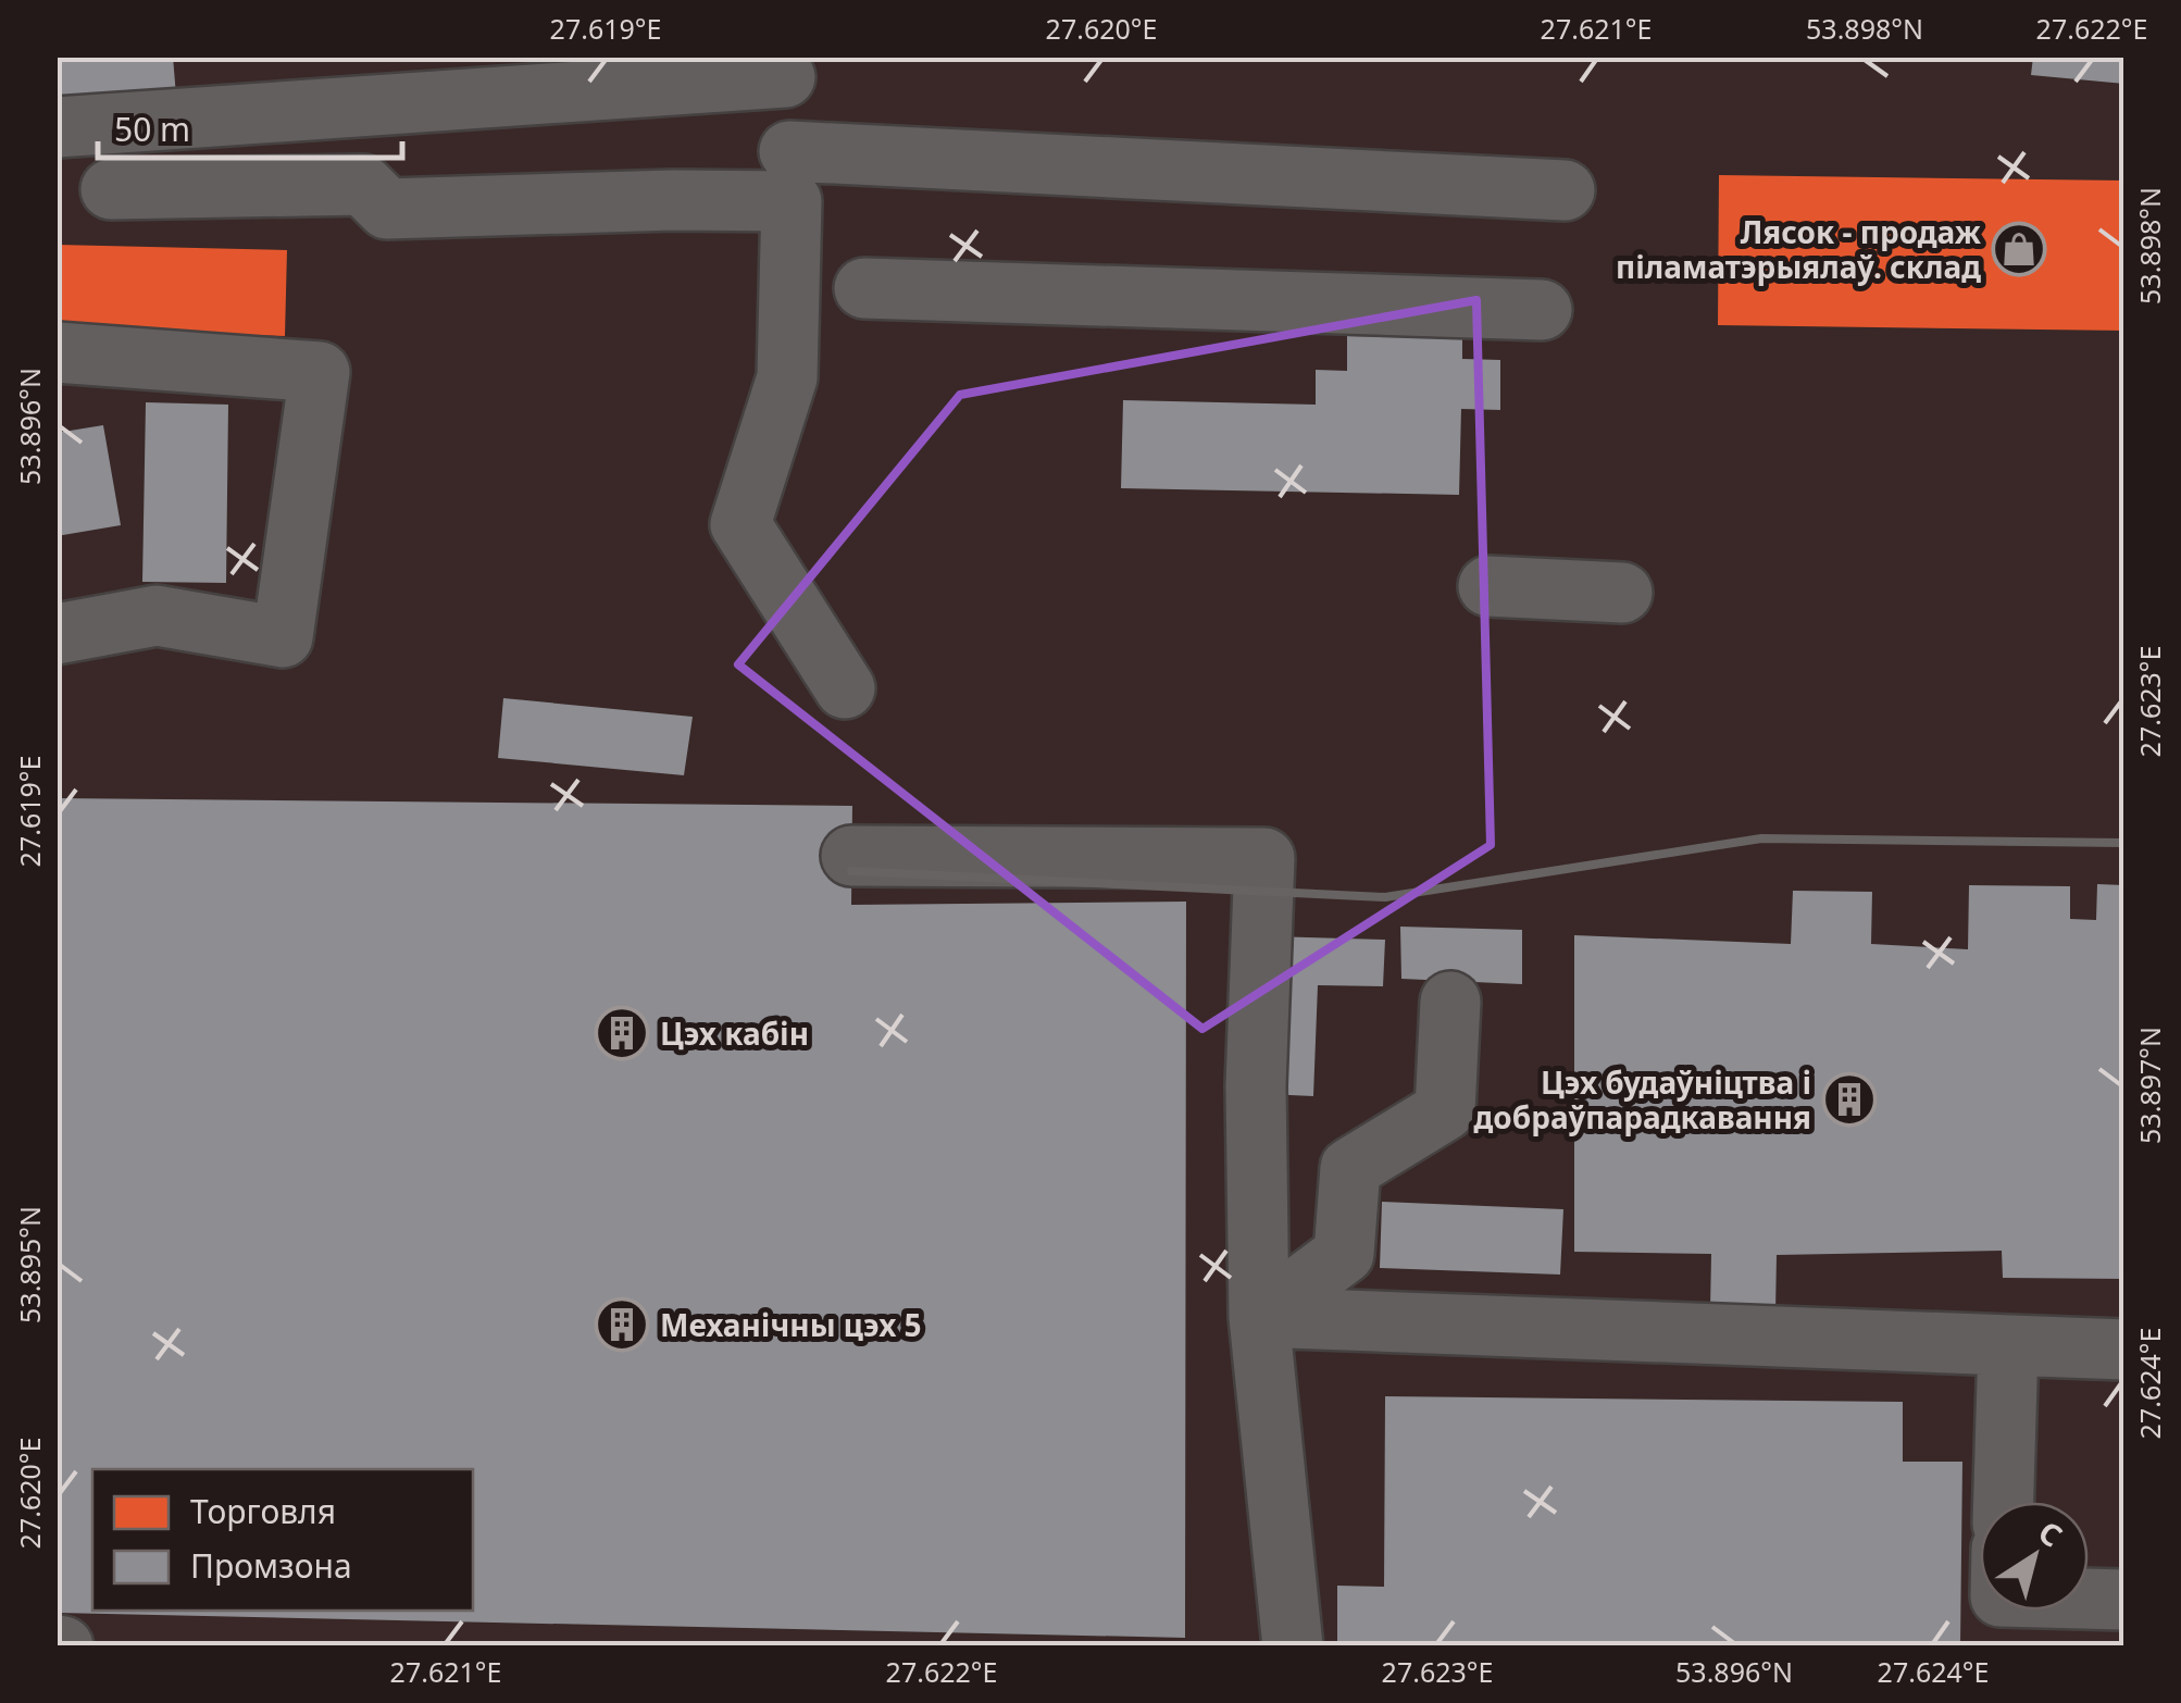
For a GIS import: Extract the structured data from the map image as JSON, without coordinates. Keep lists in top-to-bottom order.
{
  "places": {
    "shop": ["Лясок - продаж піламатэрыялаў. склад"],
    "building": ["Цэх кабін", "Цэх будаўніцтва і добраўпарадкавання", "Механічны цэх 5"]
  },
  "legend": ["Торговля", "Промзона"],
  "scale_bar": "50 m",
  "north": "top right",
  "coordinates": [
    "27.619°E",
    "27.620°E",
    "27.621°E",
    "53.898°N",
    "27.622°E",
    "53.896°N",
    "27.623°E",
    "53.897°N",
    "53.895°N",
    "27.624°E"
  ]
}
